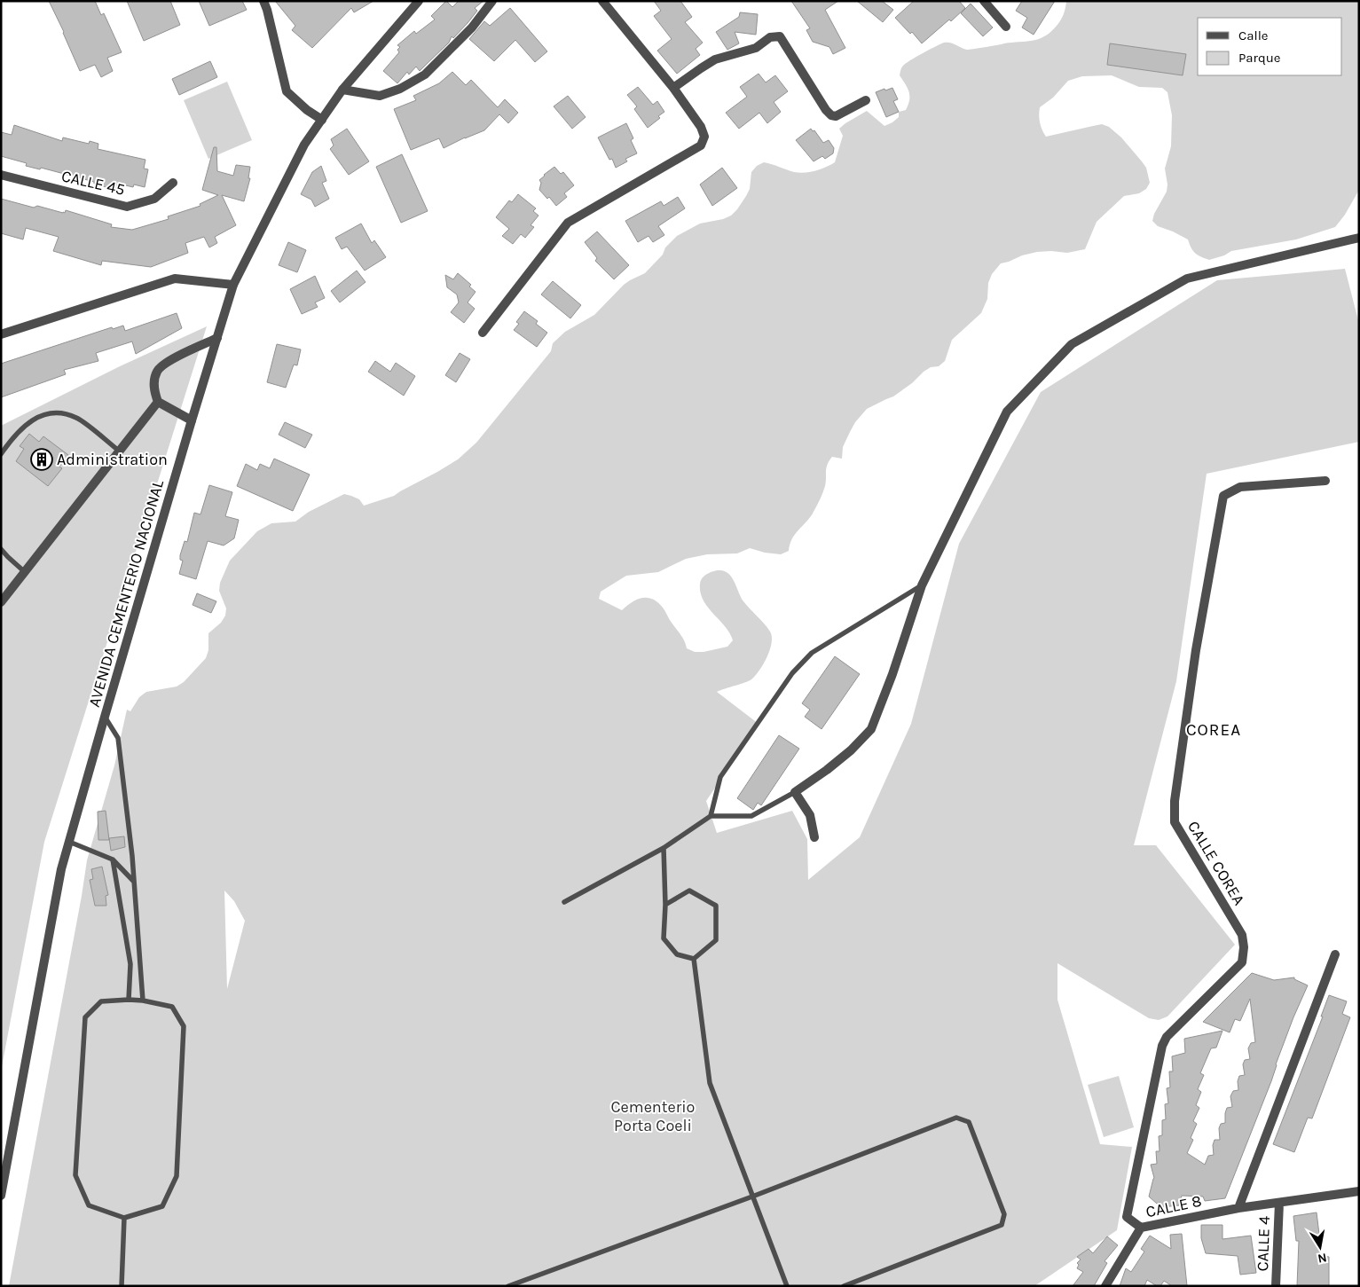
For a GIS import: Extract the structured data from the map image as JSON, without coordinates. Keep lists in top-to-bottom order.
{
  "streets": {
    "street": [
      "CALLE 45",
      "AVENIDA CEMENTERIO NACIONAL",
      "CALLE COREA",
      "CALLE 8",
      "CALLE 4"
    ]
  },
  "crossings": [
    ["CALLE COREA", "CALLE 8"],
    ["CALLE 8", "CALLE 4"]
  ],
  "districts": ["COREA"],
  "parks": ["Cementerio Porta Coeli"],
  "places": {
    "building": ["Administration"]
  },
  "legend": ["Calle", "Parque"],
  "north": "bottom"
}
